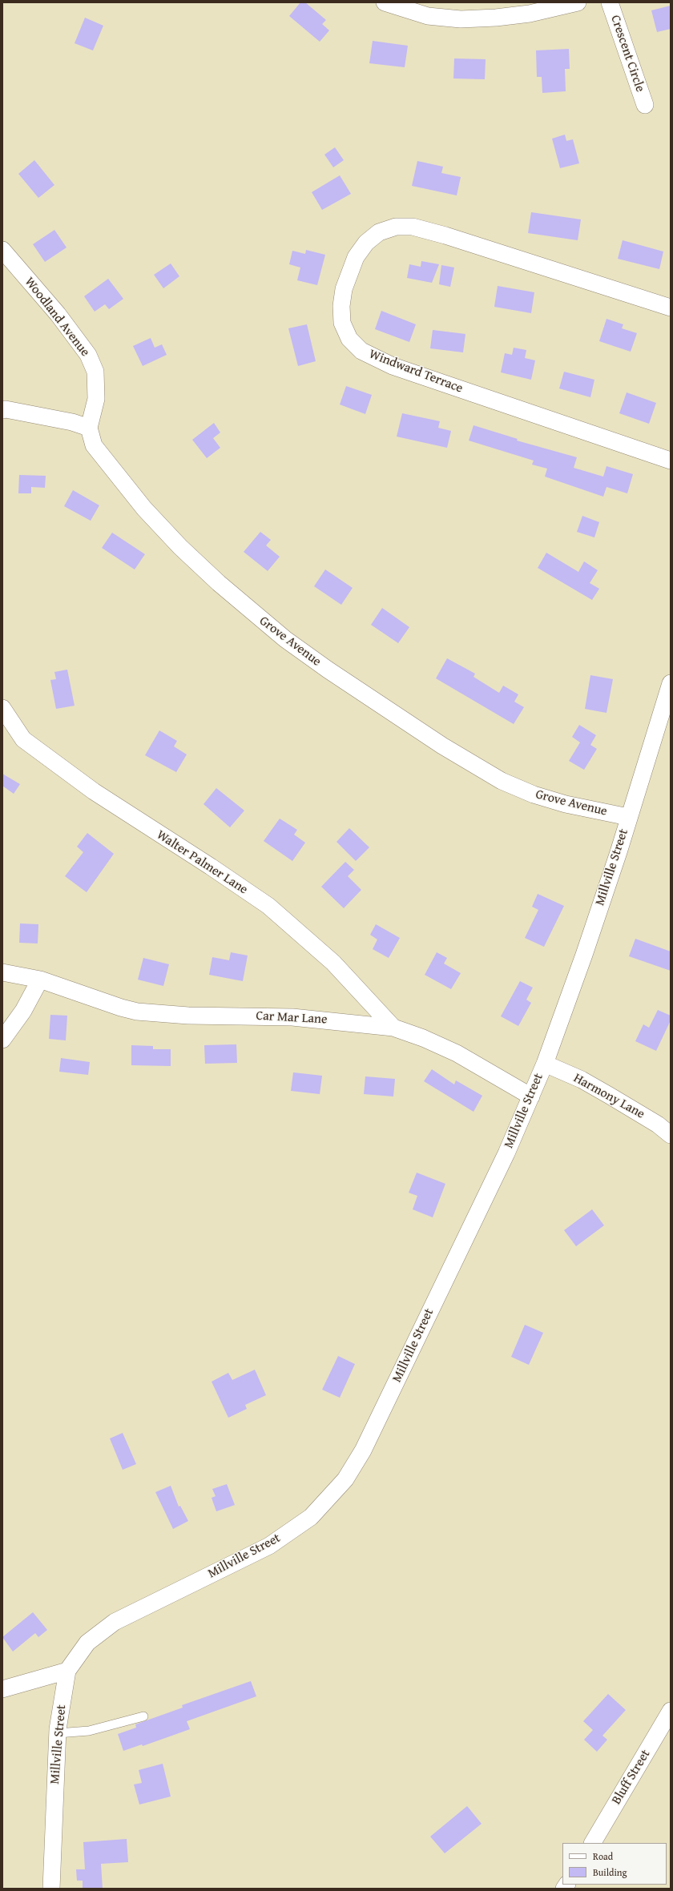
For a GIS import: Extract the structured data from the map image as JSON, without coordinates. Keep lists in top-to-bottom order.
{
  "streets": {
    "street": [
      "Crescent Circle",
      "Woodland Avenue",
      "Windward Terrace",
      "Grove Avenue",
      "Walter Palmer Lane",
      "Millville Street",
      "Car Mar Lane",
      "Harmony Lane",
      "Bluff Street"
    ]
  },
  "crossings": [
    ["Woodland Avenue", "Grove Avenue"],
    ["Grove Avenue", "Millville Street"],
    ["Walter Palmer Lane", "Car Mar Lane"],
    ["Millville Street", "Car Mar Lane"],
    ["Millville Street", "Harmony Lane"]
  ],
  "legend": ["Road", "Building"]
}
